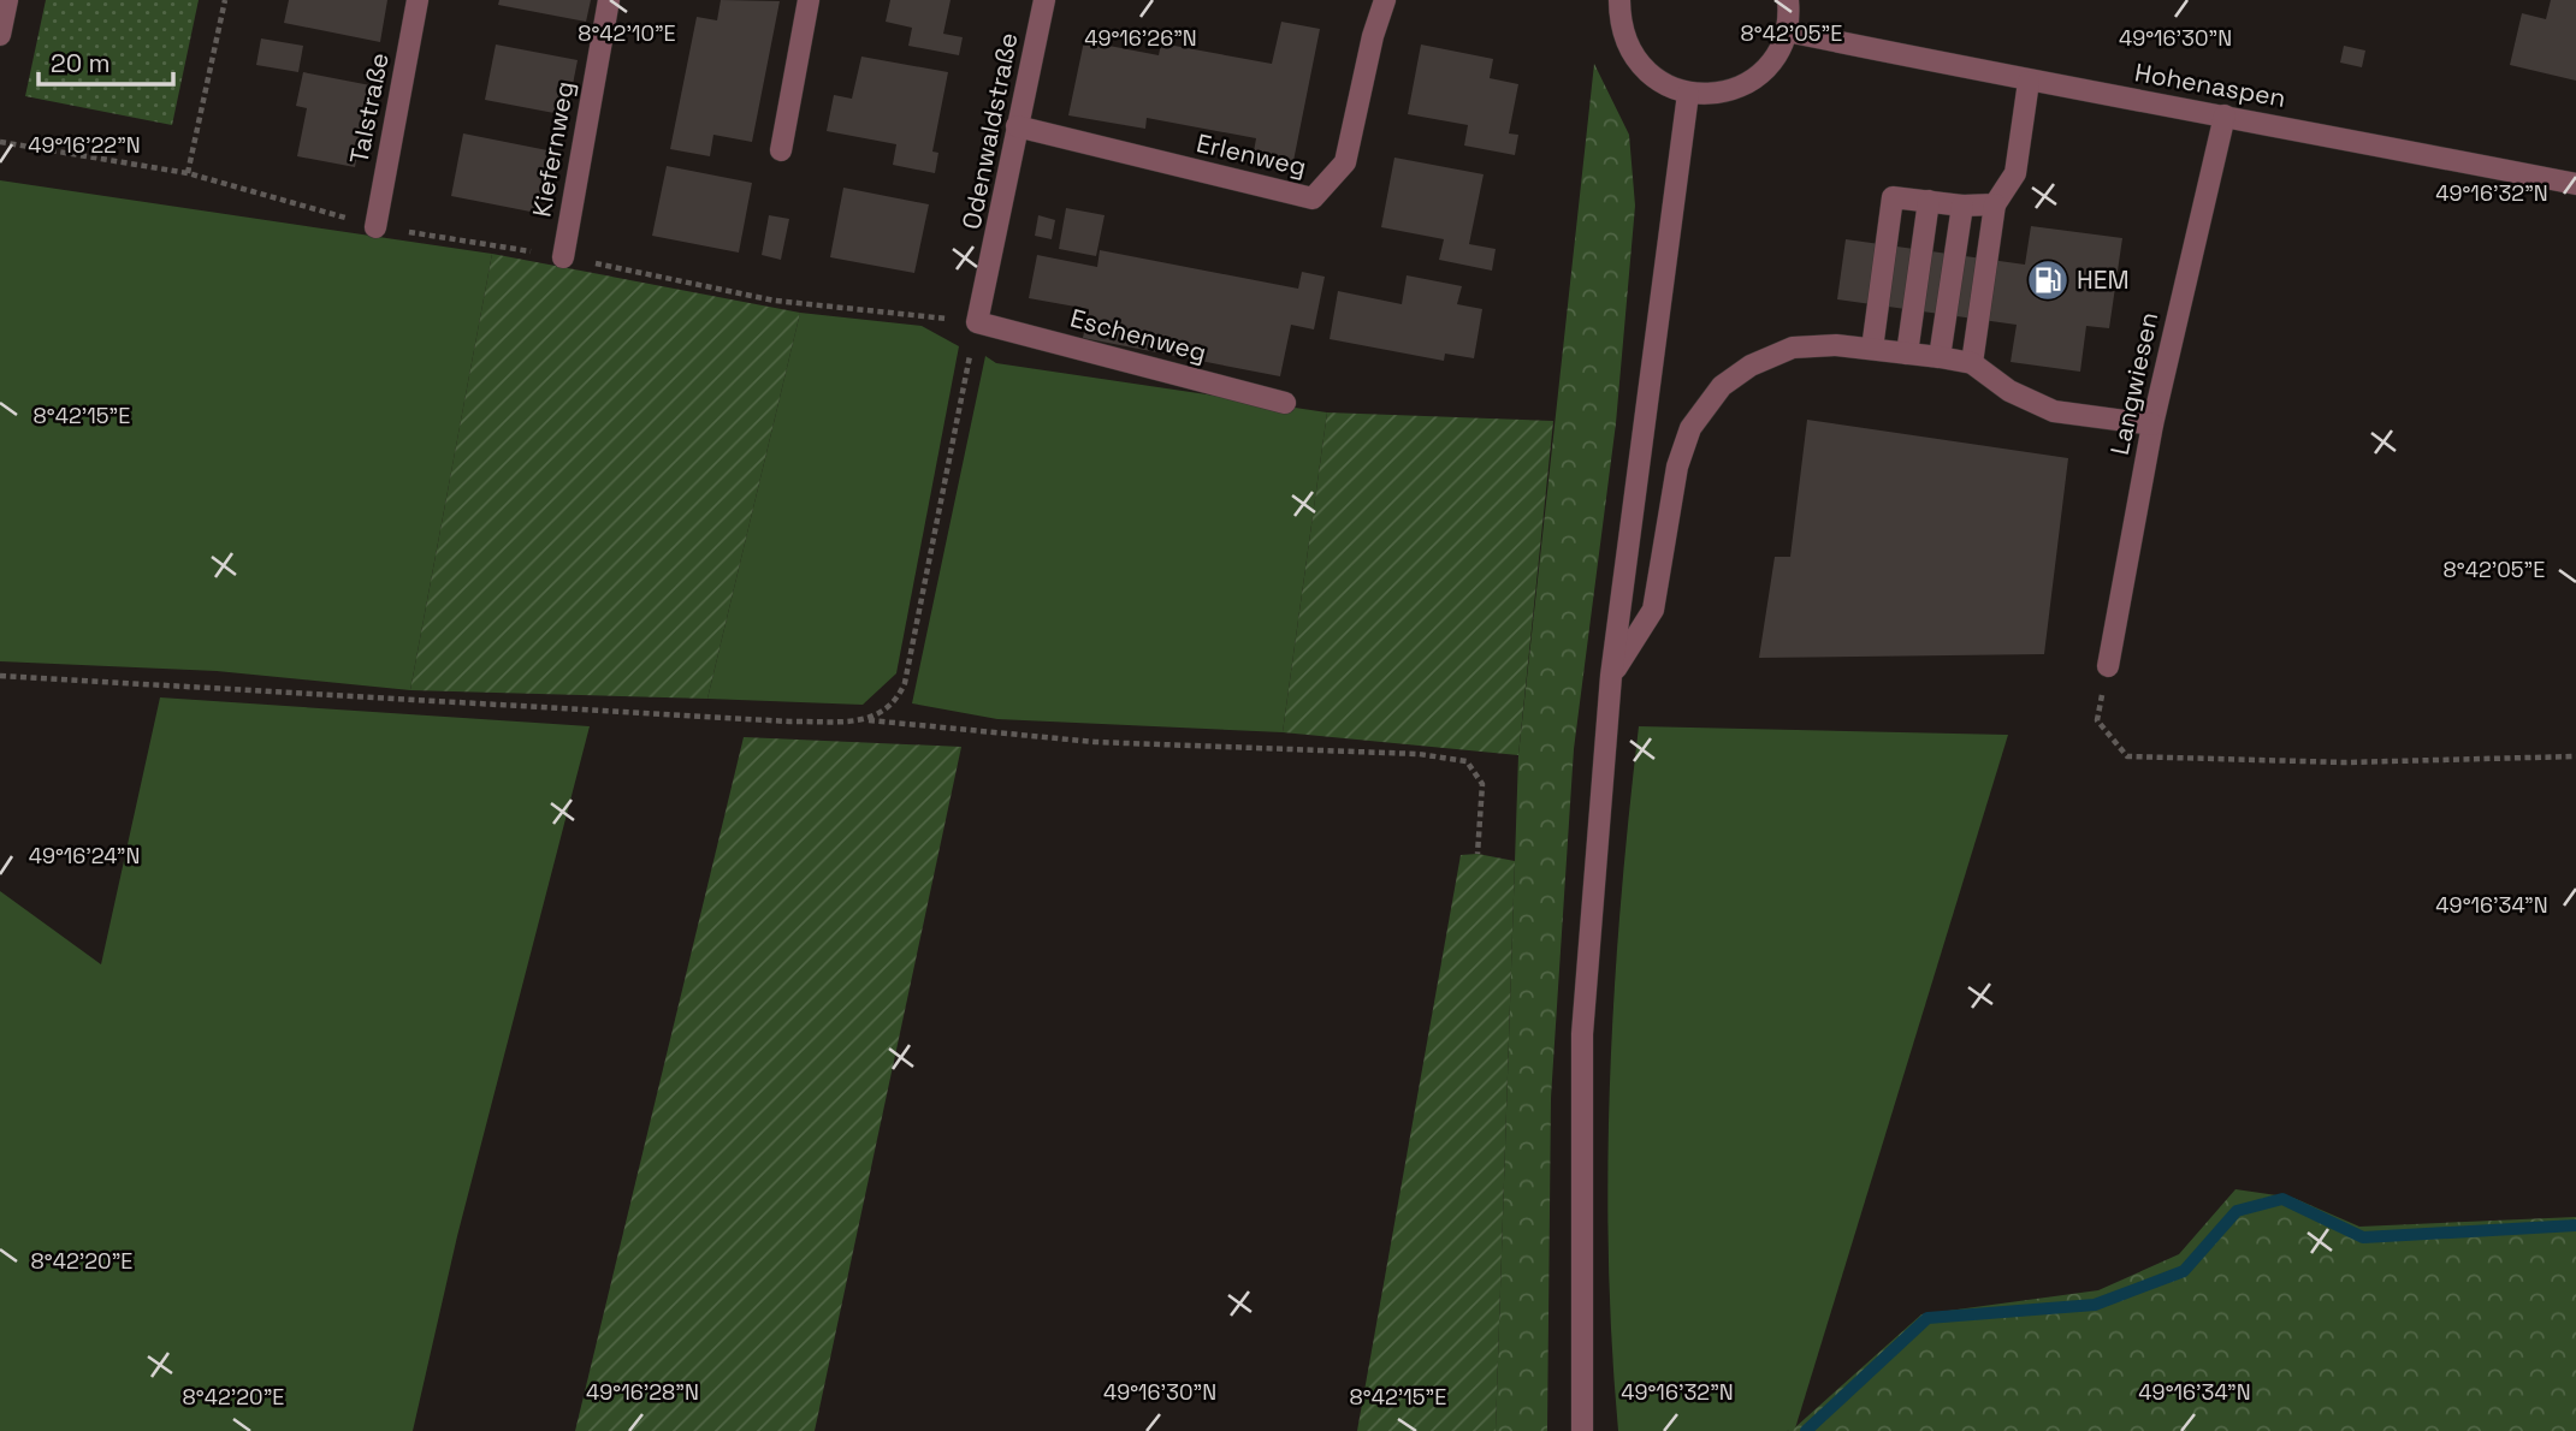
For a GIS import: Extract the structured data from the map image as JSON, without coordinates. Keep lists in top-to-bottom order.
{
  "streets": {
    "street": [
      "Hohenaspen",
      "Talstraße",
      "Odenwaldstraße",
      "Kiefernweg",
      "Erlenweg",
      "Eschenweg",
      "Langwiesen"
    ]
  },
  "crossings": [
    ["Hohenaspen", "Langwiesen"],
    ["Odenwaldstraße", "Erlenweg"],
    ["Odenwaldstraße", "Eschenweg"]
  ],
  "places": {
    "fuel station": ["HEM"]
  },
  "scale_bar": "20 m",
  "coordinates": [
    "8°42'10\"E",
    "8°42'05\"E",
    "49°16'26\"N",
    "49°16'30\"N",
    "49°16'22\"N",
    "49°16'32\"N",
    "8°42'15\"E",
    "49°16'24\"N",
    "49°16'34\"N",
    "8°42'20\"E",
    "49°16'28\"N"
  ]
}
